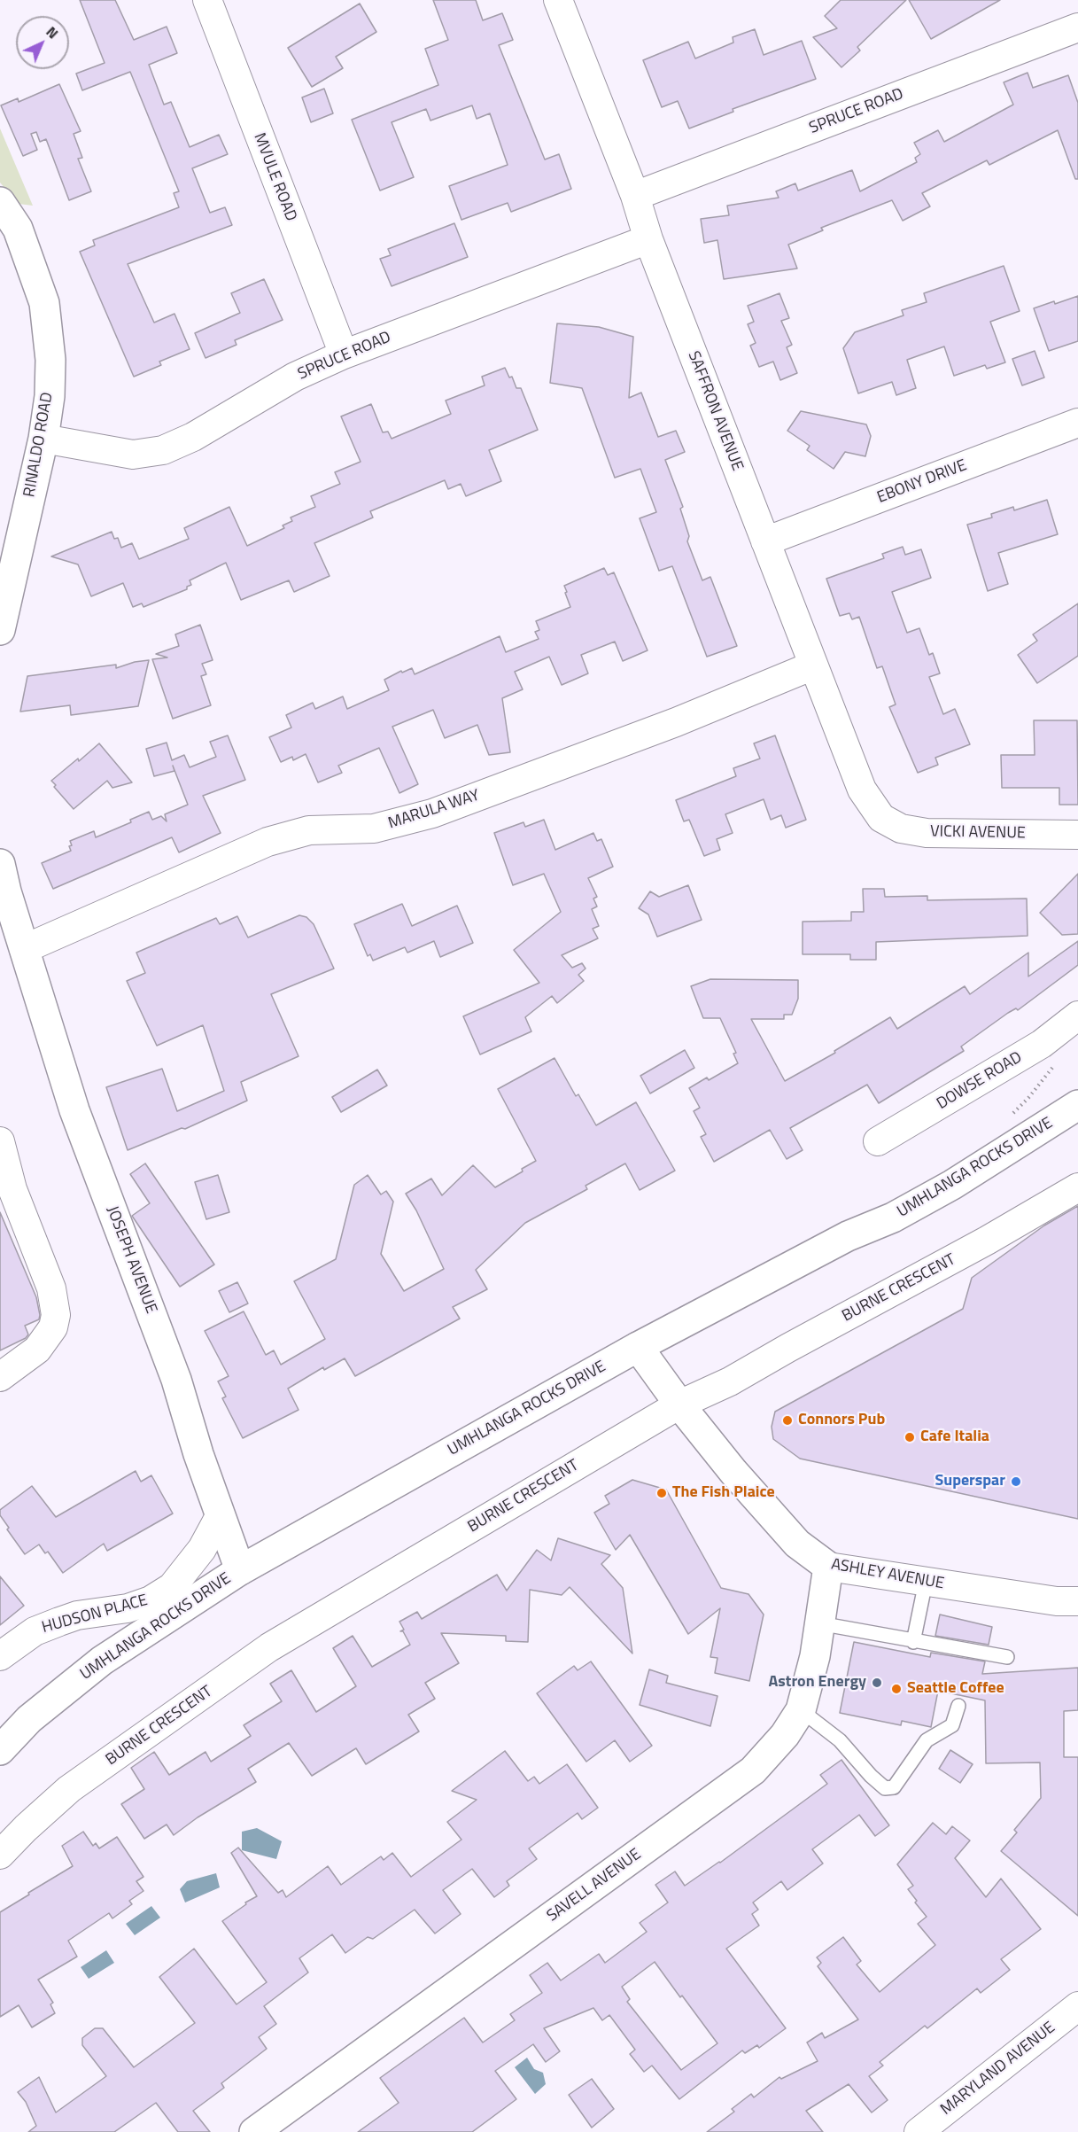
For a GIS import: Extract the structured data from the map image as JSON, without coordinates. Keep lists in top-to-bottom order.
{
  "streets": {
    "street": [
      "SPRUCE ROAD",
      "MVULE ROAD",
      "SAFFRON AVENUE",
      "RINALDO ROAD",
      "EBONY DRIVE",
      "MARULA WAY",
      "VICKI AVENUE",
      "DOWSE ROAD",
      "UMHLANGA ROCKS DRIVE",
      "JOSEPH AVENUE",
      "BURNE CRESCENT",
      "ASHLEY AVENUE",
      "HUDSON PLACE",
      "SAVELL AVENUE",
      "MARYLAND AVENUE"
    ]
  },
  "crossings": [
    ["SPRUCE ROAD", "MVULE ROAD"],
    ["SPRUCE ROAD", "SAFFRON AVENUE"],
    ["SPRUCE ROAD", "RINALDO ROAD"],
    ["SAFFRON AVENUE", "EBONY DRIVE"],
    ["SAFFRON AVENUE", "MARULA WAY"],
    ["SAFFRON AVENUE", "VICKI AVENUE"],
    ["MARULA WAY", "JOSEPH AVENUE"],
    ["UMHLANGA ROCKS DRIVE", "JOSEPH AVENUE"],
    ["UMHLANGA ROCKS DRIVE", "ASHLEY AVENUE"],
    ["JOSEPH AVENUE", "HUDSON PLACE"],
    ["BURNE CRESCENT", "ASHLEY AVENUE"],
    ["ASHLEY AVENUE", "SAVELL AVENUE"]
  ],
  "places": [
    "Connors Pub",
    "Cafe Italia",
    "Superspar",
    "The Fish Plaice",
    "Astron Energy",
    "Seattle Coffee"
  ],
  "north": "top right"
}
